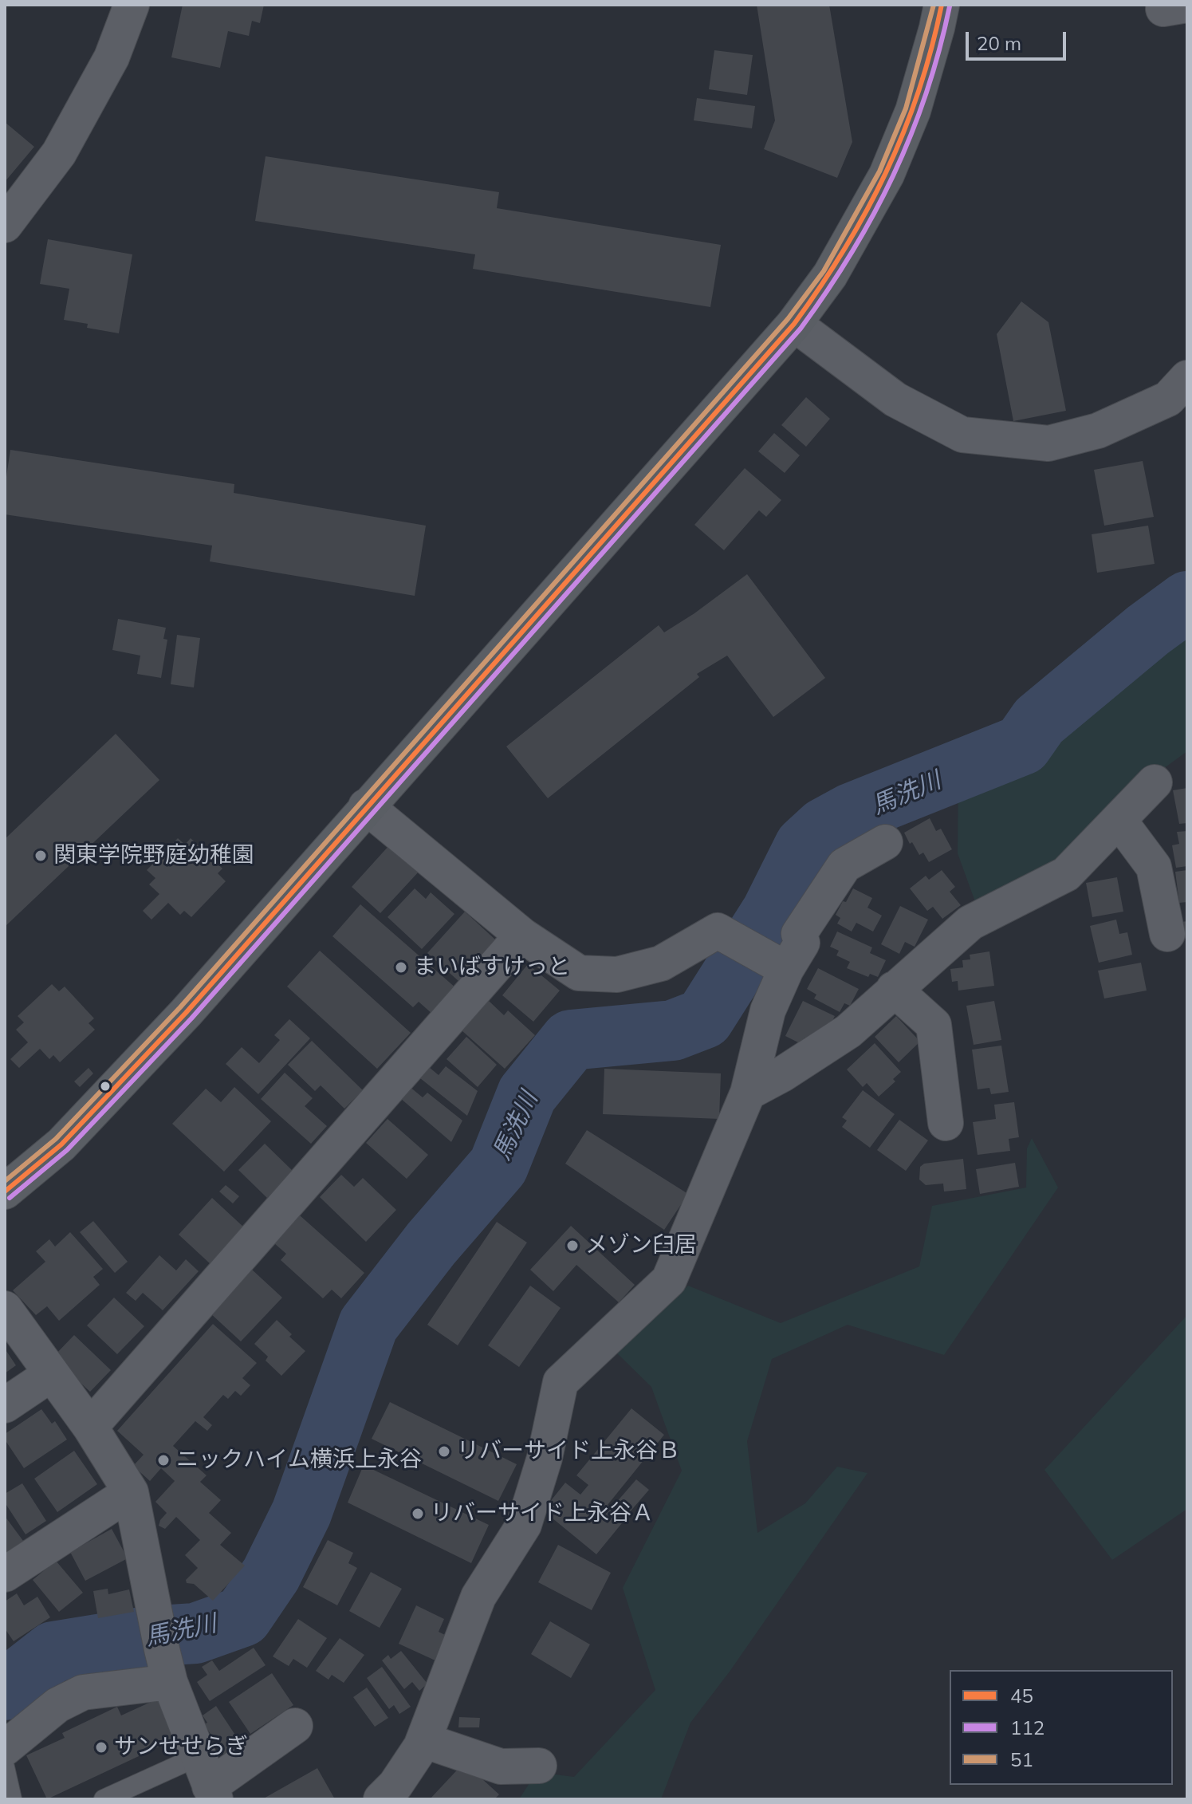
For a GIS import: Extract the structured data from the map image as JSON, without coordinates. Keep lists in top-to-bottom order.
{
  "water": ["馬洗川"],
  "places": [
    "関東学院野庭幼稚園",
    "まいばすけっと",
    "メゾン臼居",
    "リバーサイド上永谷Ｂ",
    "ニックハイム横浜上永谷",
    "リバーサイド上永谷Ａ",
    "サンせせらぎ"
  ],
  "lines": ["transit line 45", "transit line 51", "transit line 112"],
  "legend": ["45", "112", "51"],
  "scale_bar": "20 m"
}
